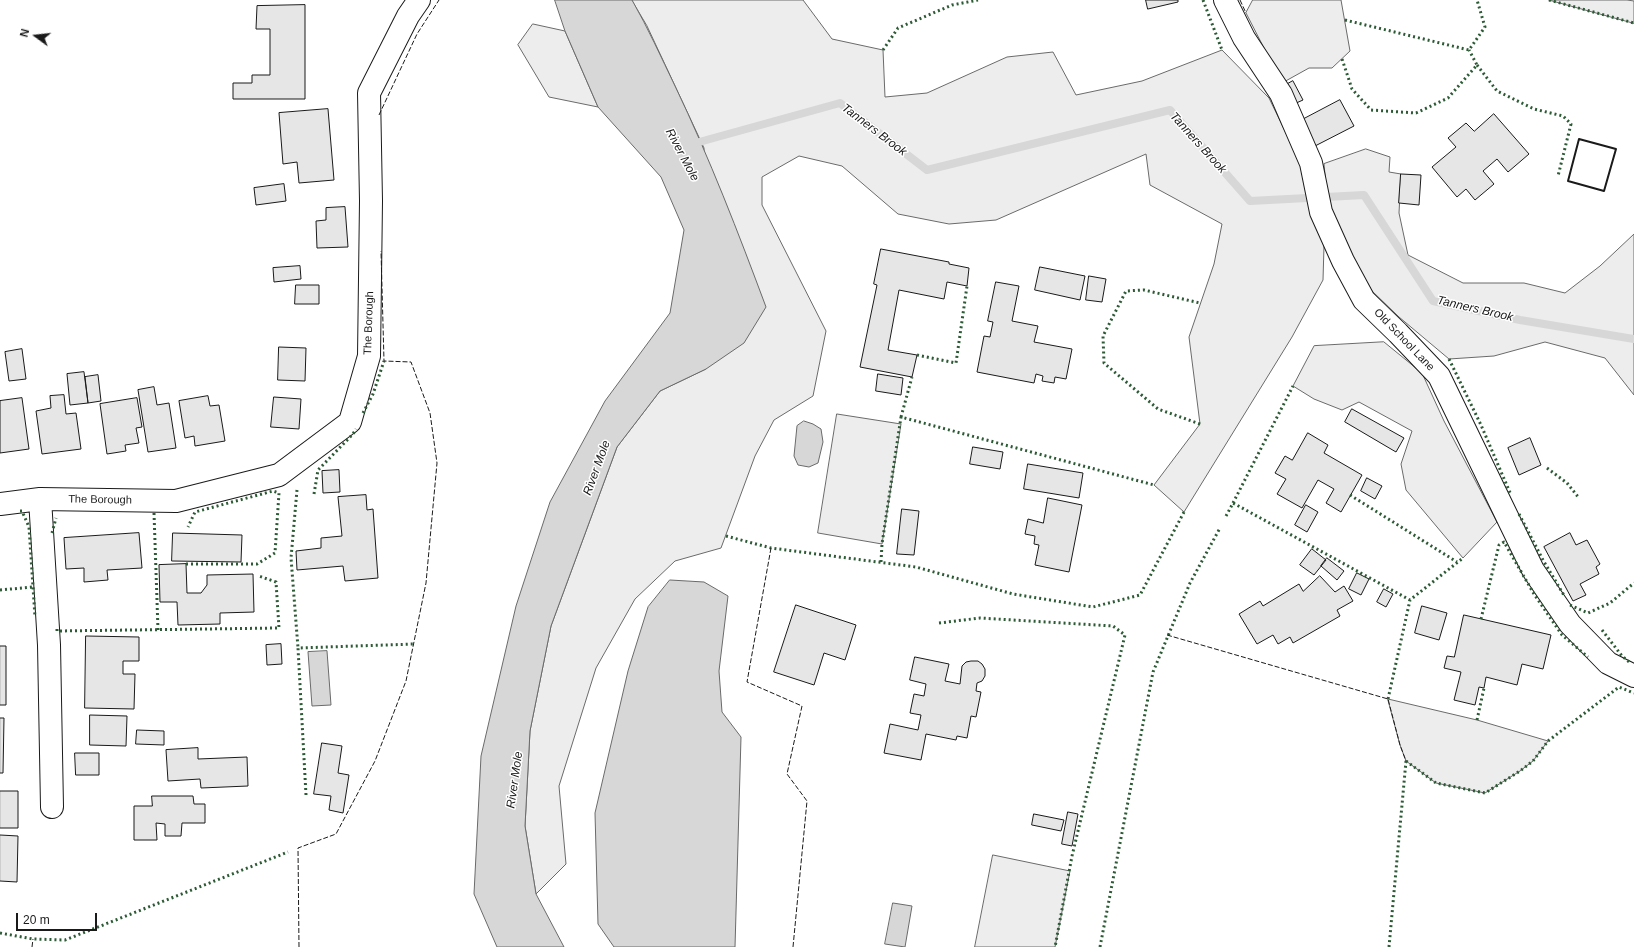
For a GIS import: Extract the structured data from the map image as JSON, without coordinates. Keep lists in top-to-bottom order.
{
  "streets": {
    "street": ["The Borough", "Old School Lane"]
  },
  "water": ["Tanners Brook", "River Mole"],
  "scale_bar": "20 m",
  "north": "left"
}
